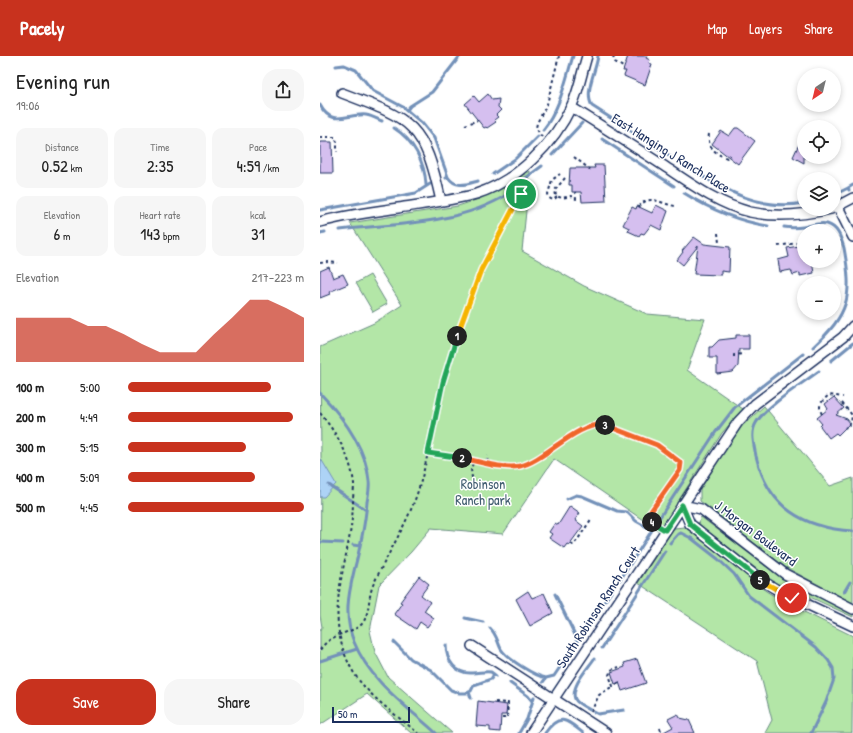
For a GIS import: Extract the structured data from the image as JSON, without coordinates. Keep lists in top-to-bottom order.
{
  "streets": {
    "street": ["East Hanging J Ranch Place", "J Morgan Boulevard", "South Robinson Ranch Court"]
  },
  "crossings": [
    ["J Morgan Boulevard", "South Robinson Ranch Court"]
  ],
  "parks": ["Robinson Ranch park"],
  "scale_bar": "50 m",
  "north": "bottom left",
  "page": {
    "header": "Pacely",
    "nav": ["Map", "Layers", "Share"],
    "heading": ["Evening run", "19:06"],
    "map_buttons": ["+", "−"],
    "stats": [
      ["Distance", "0.52 km"],
      ["Time", "2:35"],
      ["Pace", "4:59 /km"],
      ["Elevation", "6 m"],
      ["Heart rate", "143 bpm"],
      ["kcal", "31"]
    ],
    "chart": ["Elevation", "217–223 m"],
    "pins": [
      "1",
      "3",
      "2",
      "4",
      "5"
    ],
    "list": [
      {
        "name": "100 m",
        "note": "5:00"
      },
      {
        "name": "200 m",
        "note": "4:49"
      },
      {
        "name": "300 m",
        "note": "5:15"
      },
      {
        "name": "400 m",
        "note": "5:09"
      },
      {
        "name": "500 m",
        "note": "4:45"
      }
    ],
    "buttons": ["Save", "Share"],
    "scale": "50 m"
  }
}
